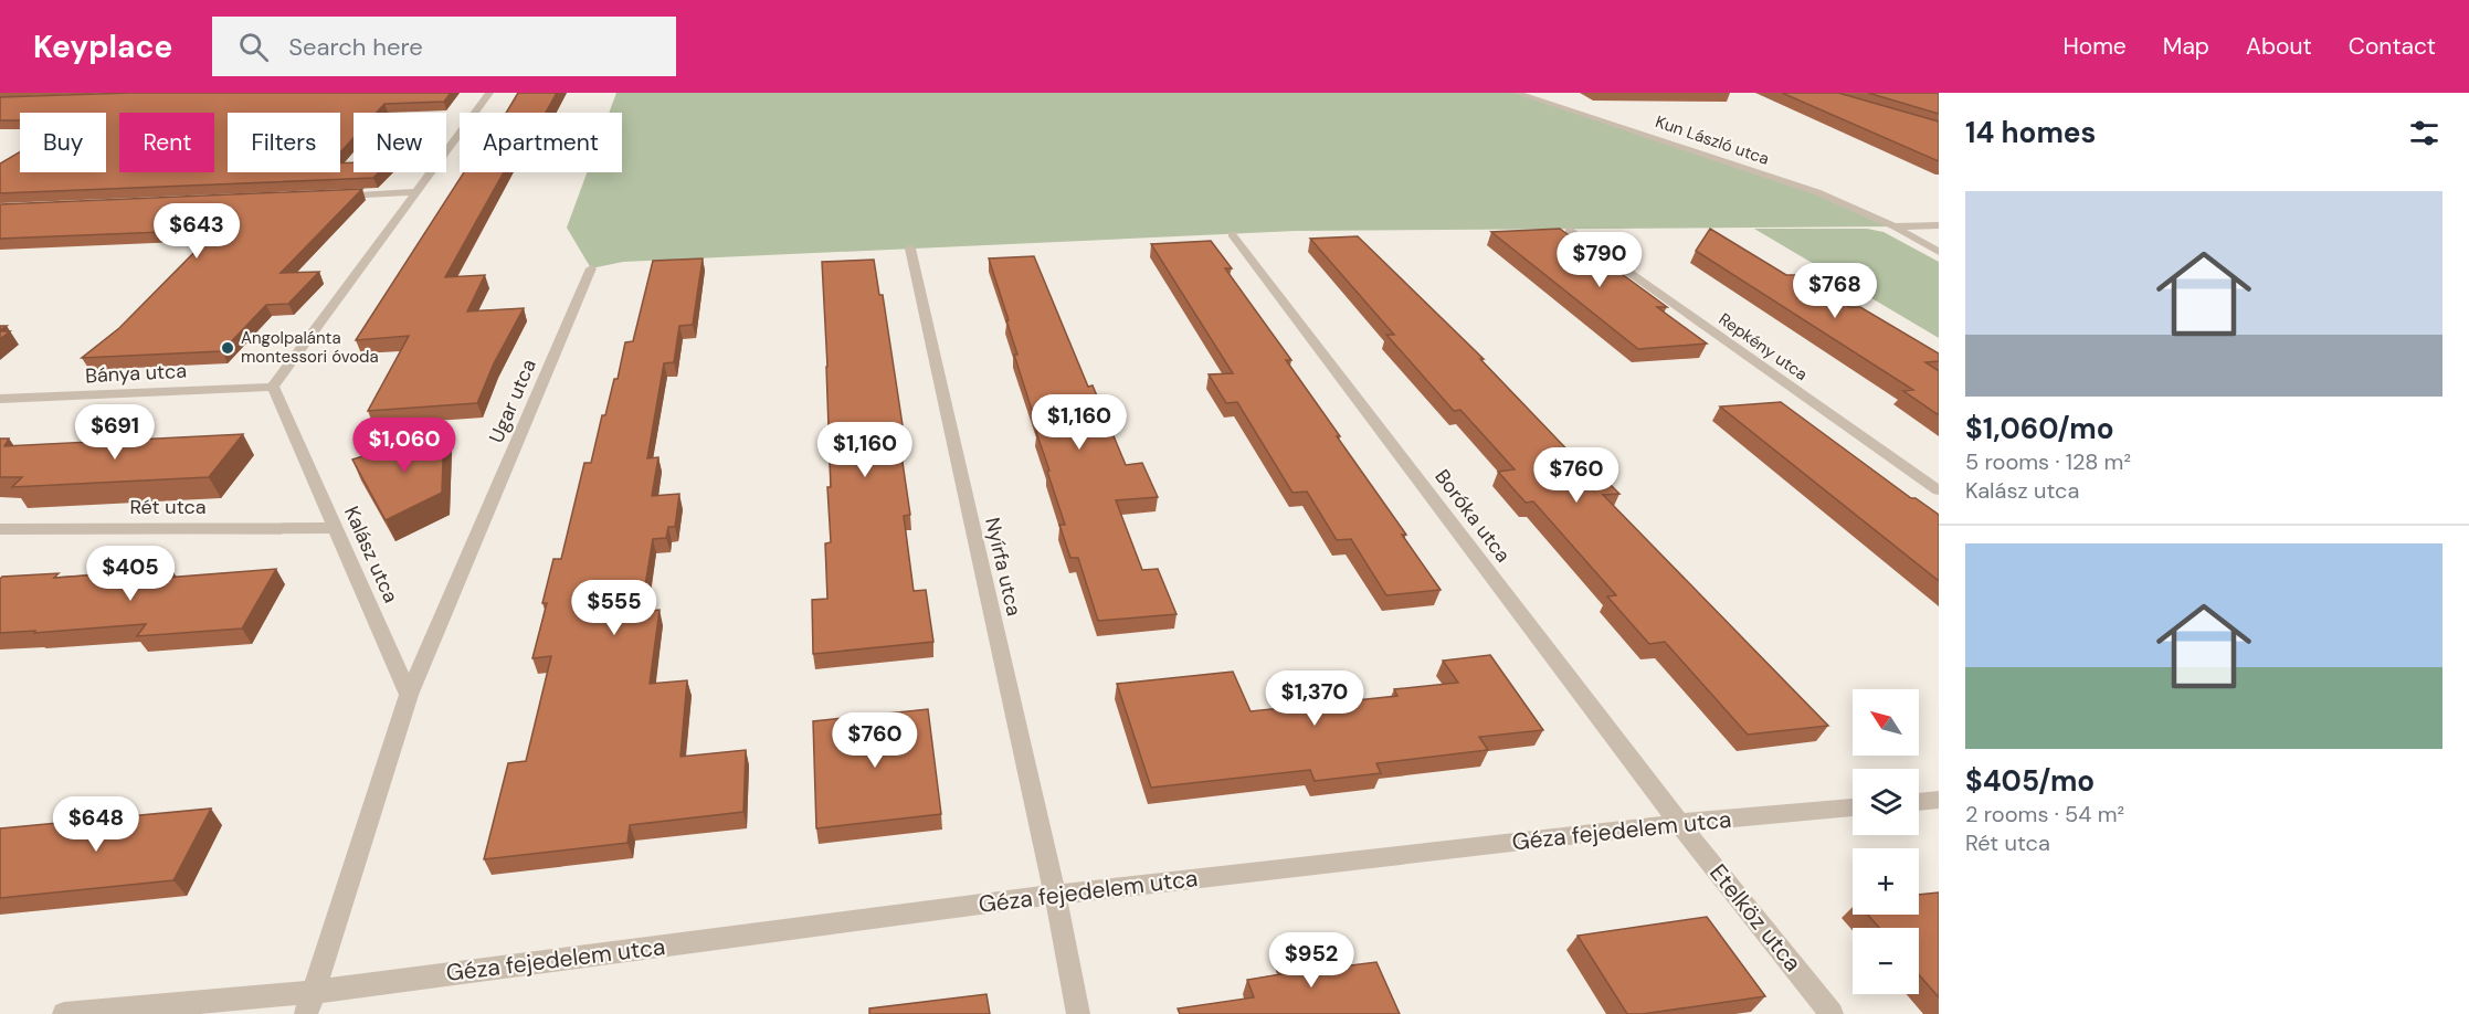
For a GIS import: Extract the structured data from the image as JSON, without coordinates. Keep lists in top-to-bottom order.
{
  "streets": {
    "street": [
      "Kun László utca",
      "Repkény utca",
      "Bánya utca",
      "Ugar utca",
      "Rét utca",
      "Boróka utca",
      "Kalász utca",
      "Nyírfa utca",
      "Géza fejedelem utca",
      "Etelköz utca"
    ]
  },
  "crossings": [
    ["Bánya utca", "Kalász utca"],
    ["Ugar utca", "Kalász utca"],
    ["Rét utca", "Kalász utca"],
    ["Boróka utca", "Géza fejedelem utca"],
    ["Boróka utca", "Etelköz utca"],
    ["Nyírfa utca", "Géza fejedelem utca"],
    ["Géza fejedelem utca", "Etelköz utca"]
  ],
  "places": ["Angolpalánta montessori óvoda"],
  "north": "top left",
  "page": {
    "header": "Keyplace",
    "search": "Search here",
    "nav": [
      "Home",
      "Map",
      "About",
      "Contact"
    ],
    "heading": "14 homes",
    "chip": [
      "Buy",
      "Rent",
      "Filters",
      "New",
      "Apartment"
    ],
    "list": [
      {
        "name": "$1,060/mo",
        "note": "5 rooms · 128 m² · Kalász utca"
      },
      {
        "name": "$405/mo",
        "note": "2 rooms · 54 m² · Rét utca"
      }
    ],
    "price": [
      "$643",
      "$790",
      "$768",
      "$1,160",
      "$691",
      "$1,060",
      "$1,160",
      "$760",
      "$405",
      "$555",
      "$1,370",
      "$760",
      "$648",
      "$952"
    ],
    "map_buttons": ["+", "−"]
  }
}
